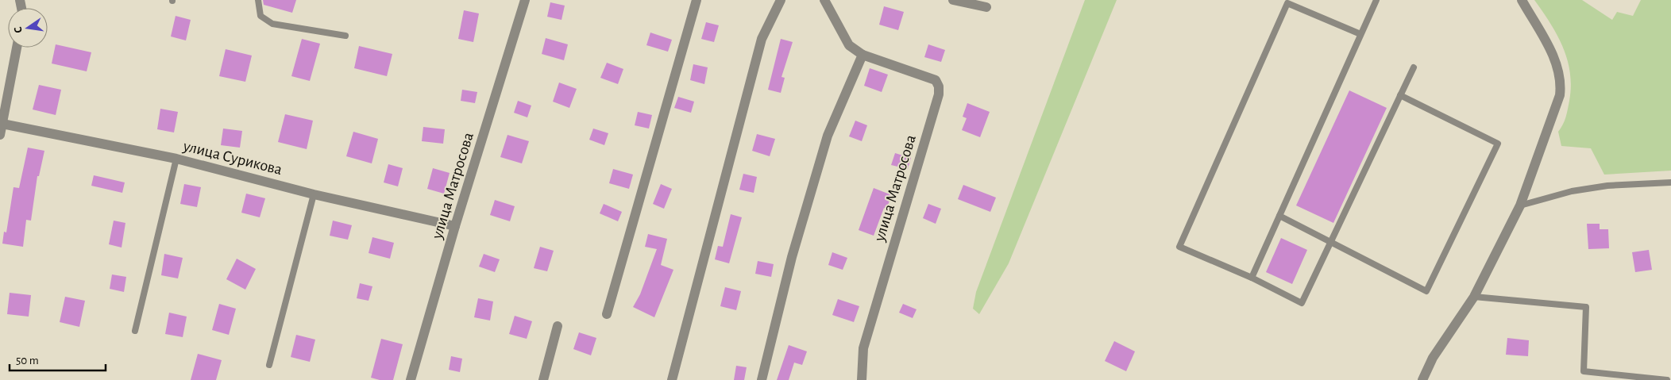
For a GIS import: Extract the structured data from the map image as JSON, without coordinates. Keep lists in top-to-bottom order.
{
  "streets": {
    "street": ["улица Сурикова", "улица Матросова"]
  },
  "crossings": [
    ["улица Сурикова", "улица Матросова"]
  ],
  "scale_bar": "50 m",
  "north": "left"
}
